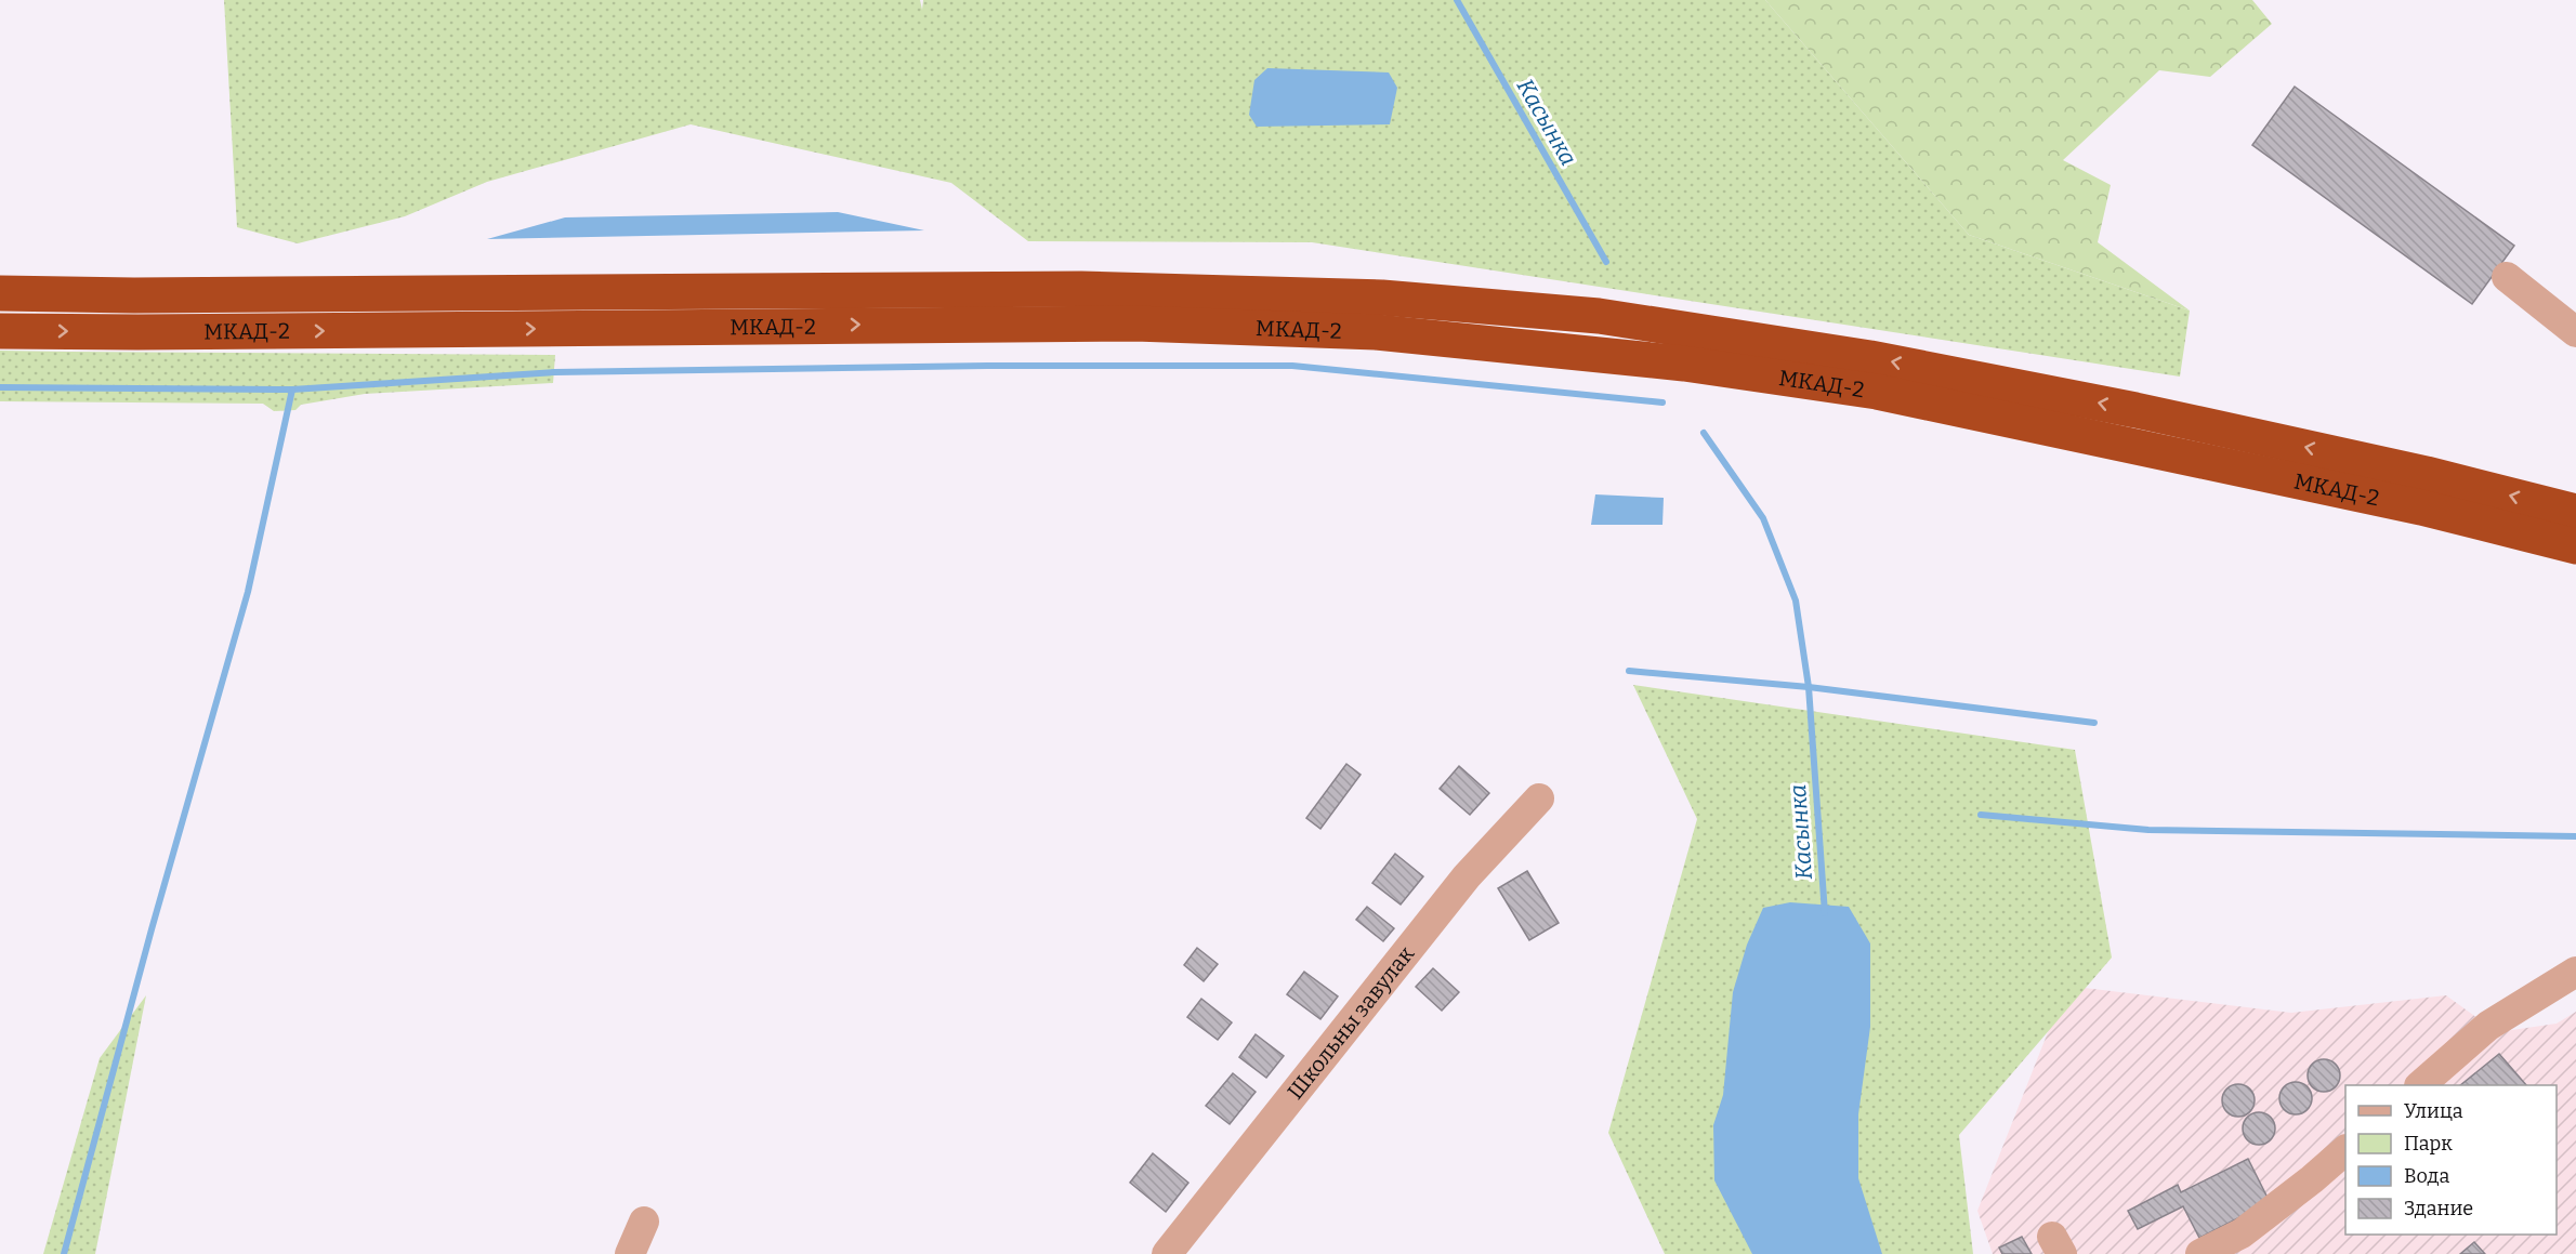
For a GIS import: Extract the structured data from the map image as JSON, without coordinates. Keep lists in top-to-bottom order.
{
  "streets": {
    "highway": ["МКАД-2"],
    "street": ["Школьны завулак"]
  },
  "water": ["Касынка"],
  "legend": [
    "Улица",
    "Парк",
    "Вода",
    "Здание"
  ]
}
